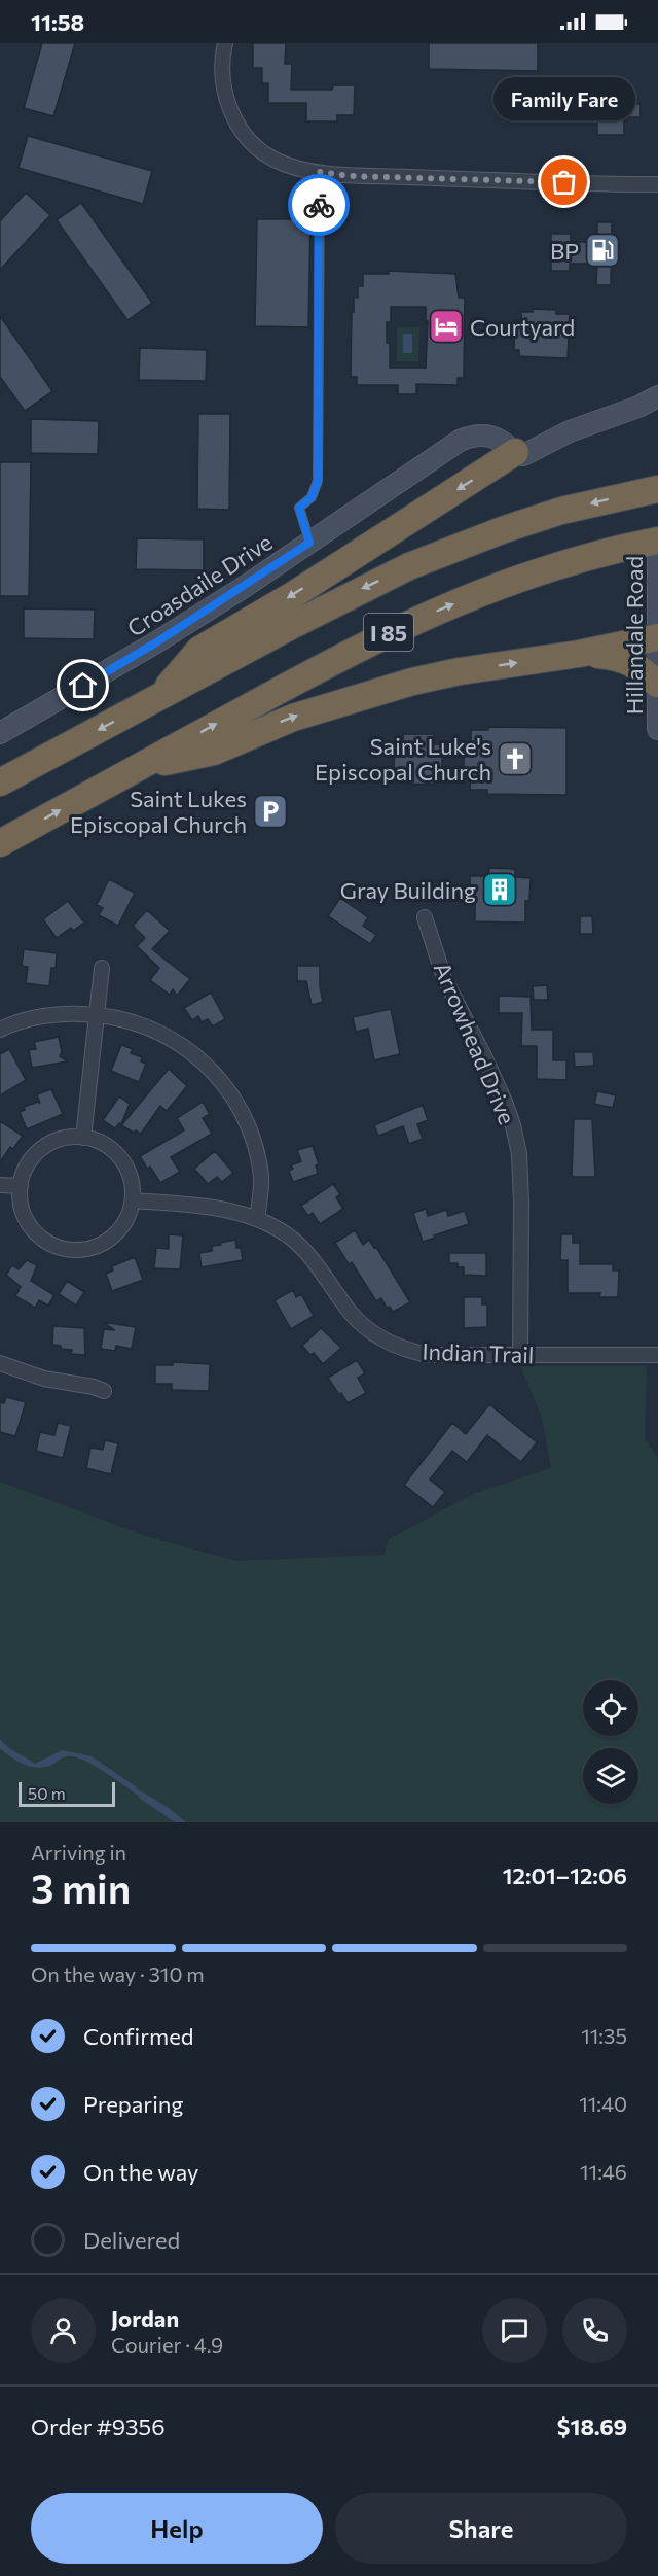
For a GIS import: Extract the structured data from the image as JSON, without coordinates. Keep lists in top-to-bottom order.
{
  "streets": {
    "highway": ["I 85"],
    "street": [
      "Croasdaile Drive",
      "Hillandale Road",
      "Arrowhead Drive",
      "Indian Trail"
    ]
  },
  "crossings": [
    ["I 85", "Hillandale Road"],
    ["Arrowhead Drive", "Indian Trail"]
  ],
  "places": {
    "other": ["Family Fare"],
    "fuel station": ["BP"],
    "hotel": ["Courtyard"],
    "church": ["Saint Luke's Episcopal Church"],
    "parking": ["Saint Lukes Episcopal Church"],
    "building": ["Gray Building"]
  },
  "scale_bar": "50 m",
  "page": {
    "status": "11:58",
    "bubble": "Family Fare",
    "scale": "50 m",
    "heading": ["3 min", "Arriving in", "12:01–12:06"],
    "panel": [
      "Jordan",
      "Courier · 4.9",
      "Order #9356",
      "$18.69"
    ],
    "bar": "On the way · 310 m",
    "list": [
      ["Confirmed", "11:35"],
      ["Preparing", "11:40"],
      ["On the way", "11:46"],
      "Delivered"
    ],
    "buttons": ["Help", "Share"]
  }
}
